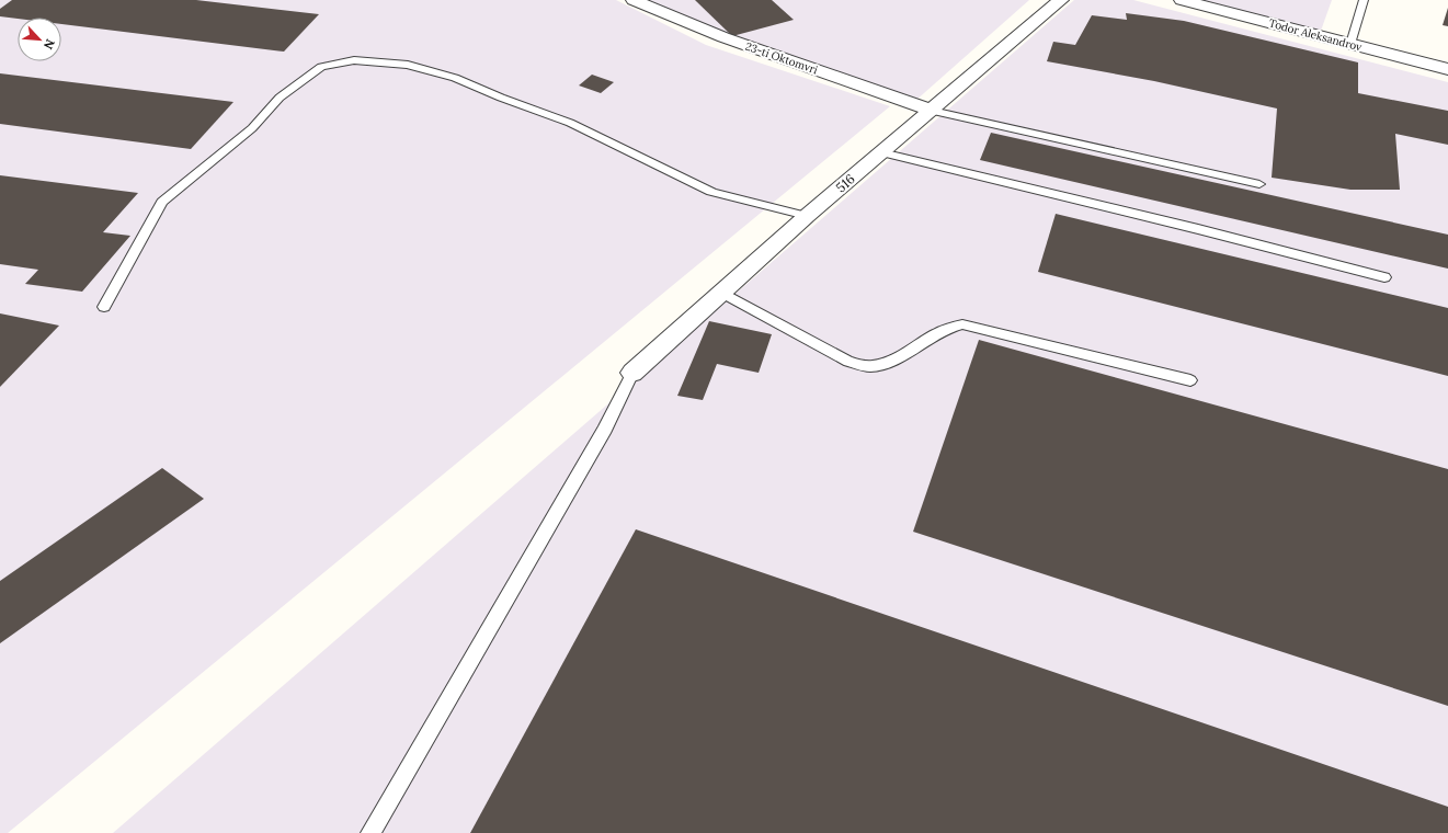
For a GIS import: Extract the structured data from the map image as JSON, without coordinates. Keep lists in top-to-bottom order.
{
  "streets": {
    "street": ["Todor Aleksandrov", "23-ti Oktomvri", "516"]
  },
  "crossings": [
    ["23-ti Oktomvri", "516"]
  ],
  "north": "bottom right"
}
